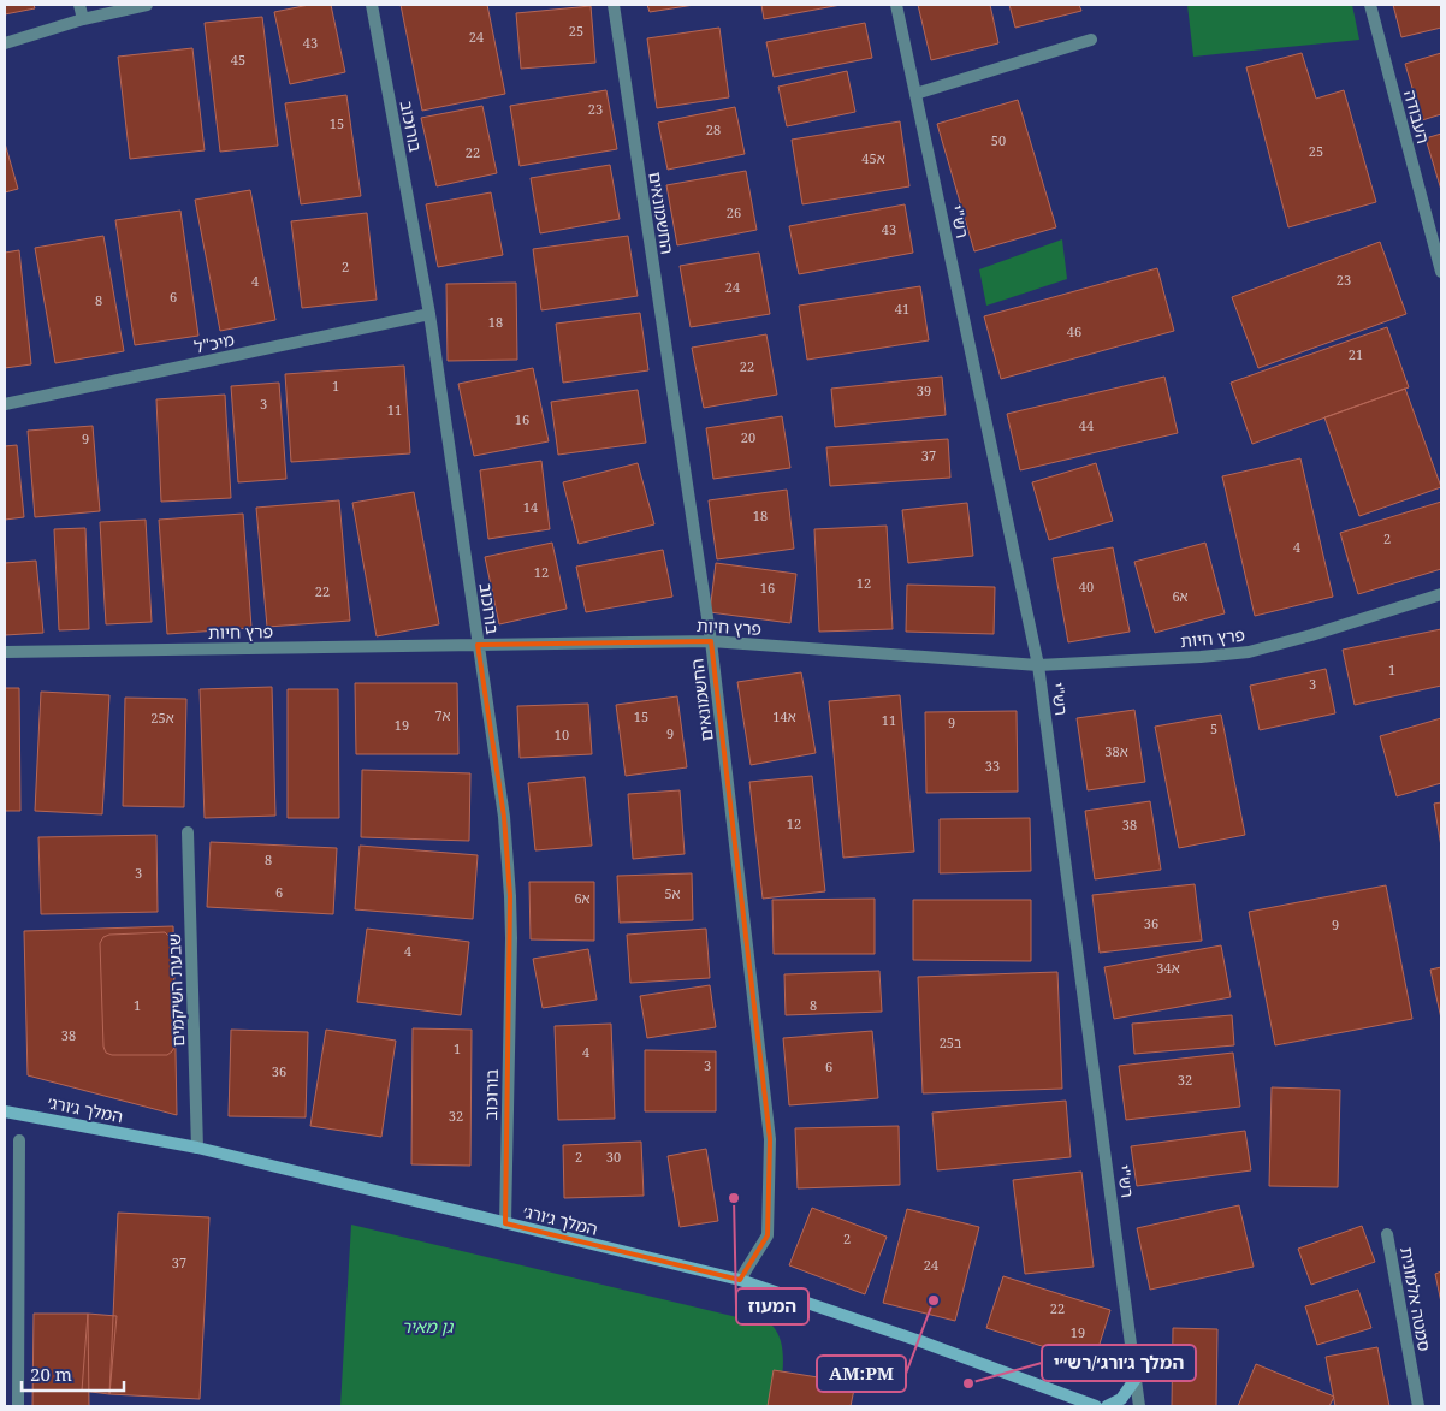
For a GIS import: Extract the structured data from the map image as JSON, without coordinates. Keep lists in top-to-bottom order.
{
  "streets": {
    "street": [
      "העבודה",
      "בורוכוב",
      "החשמונאים",
      "רש\"י",
      "מיכ\"ל",
      "פרץ חיות",
      "שבעת השיקמים",
      "המלך ג׳ורג׳",
      "סמטה אלמונית"
    ]
  },
  "crossings": [
    ["בורוכוב", "מיכ\"ל"],
    ["בורוכוב", "פרץ חיות"],
    ["בורוכוב", "המלך ג׳ורג׳"],
    ["החשמונאים", "פרץ חיות"],
    ["החשמונאים", "המלך ג׳ורג׳"],
    ["רש\"י", "פרץ חיות"],
    ["שבעת השיקמים", "המלך ג׳ורג׳"]
  ],
  "parks": ["גן מאיר"],
  "places": ["המעוז", "AM:PM", "המלך ג׳ורג׳/רש״י"],
  "house_numbers": [
    "25",
    "24",
    "43",
    "45",
    "23",
    "15",
    "28",
    "50",
    "25",
    "22",
    "45א",
    "26",
    "43",
    "2",
    "23",
    "4",
    "24",
    "6",
    "8",
    "41",
    "18",
    "46",
    "21",
    "22",
    "1",
    "39",
    "3",
    "11",
    "16",
    "44",
    "20",
    "9",
    "37",
    "14",
    "18",
    "2",
    "4",
    "12",
    "12",
    "40",
    "16",
    "22",
    "6א",
    "1",
    "3",
    "7א",
    "15",
    "14א",
    "25א",
    "11",
    "9",
    "19",
    "5",
    "9",
    "10",
    "38א",
    "33",
    "12",
    "38",
    "8",
    "3",
    "6",
    "5א",
    "6א",
    "36",
    "9",
    "4",
    "34א",
    "1",
    "8",
    "38",
    "25ב",
    "1",
    "4",
    "3",
    "6",
    "36",
    "32",
    "32",
    "2",
    "30",
    "2",
    "37",
    "24",
    "22",
    "19"
  ],
  "scale_bar": "20 m"
}
